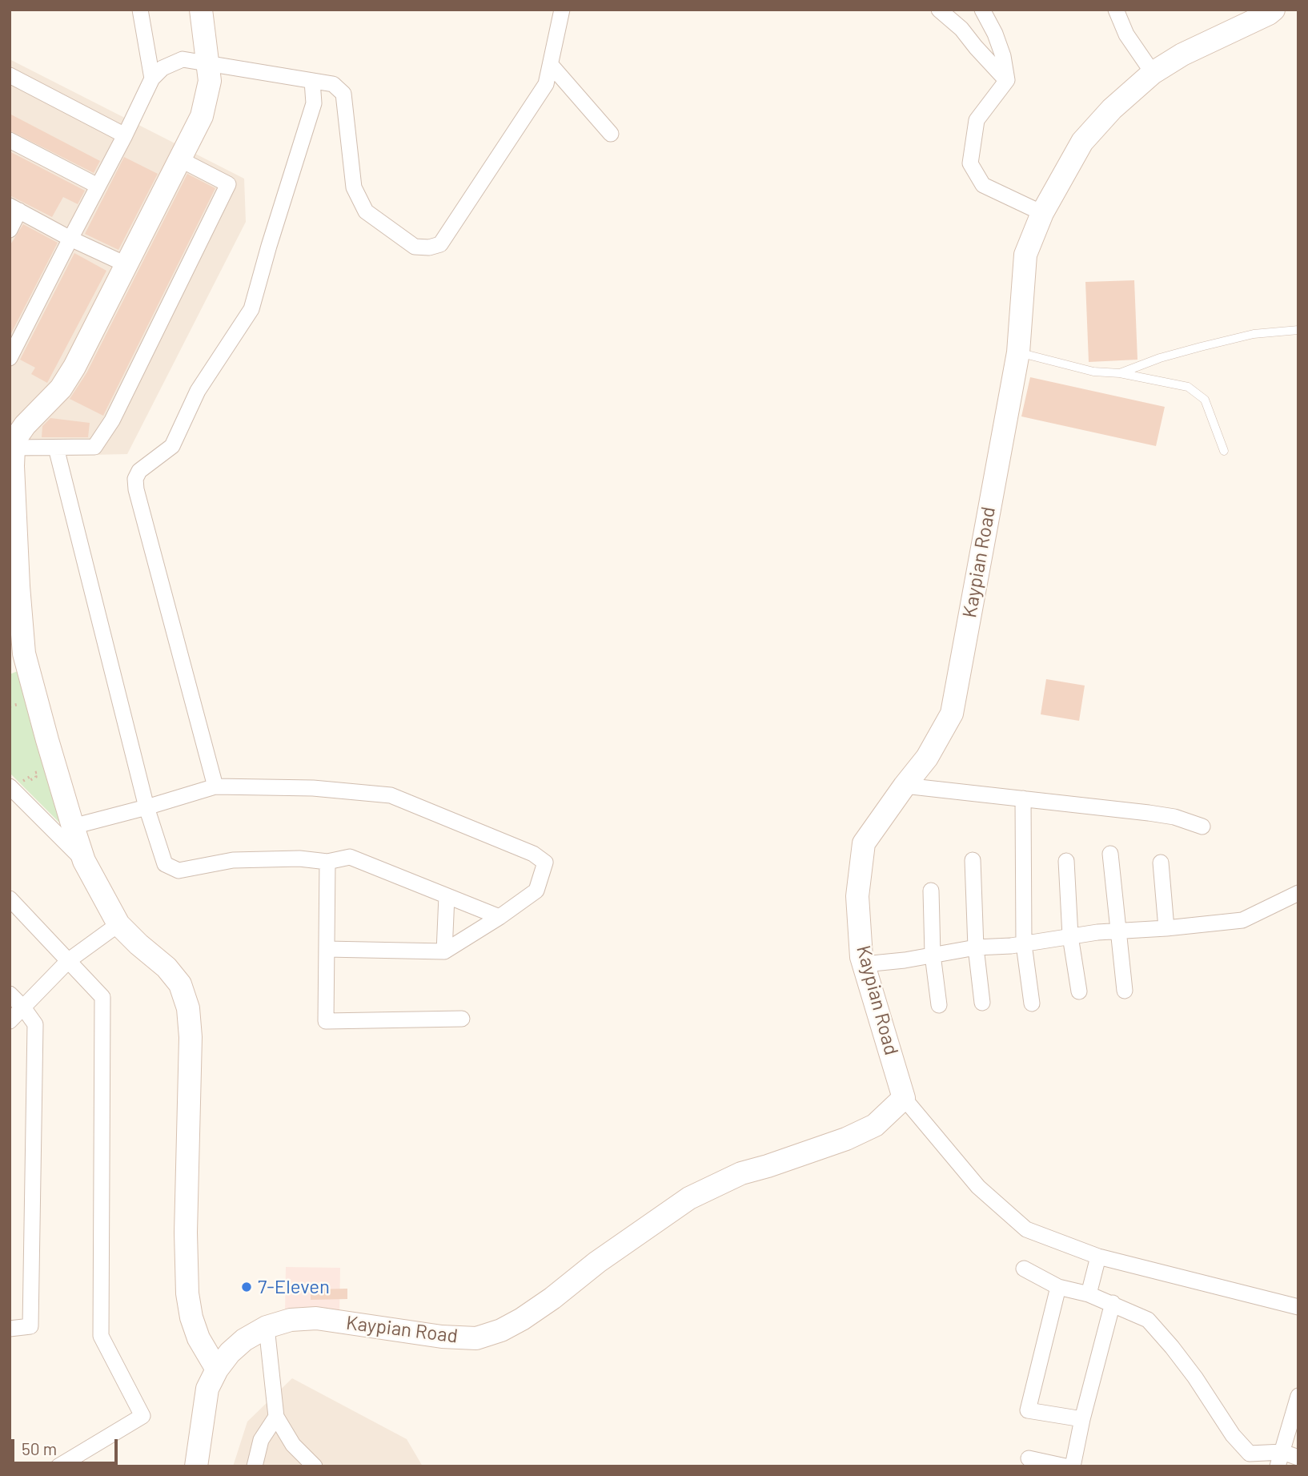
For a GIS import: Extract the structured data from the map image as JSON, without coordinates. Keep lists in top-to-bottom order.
{
  "streets": {
    "main road": ["Kaypian Road"]
  },
  "places": ["7-Eleven"],
  "scale_bar": "50 m"
}
